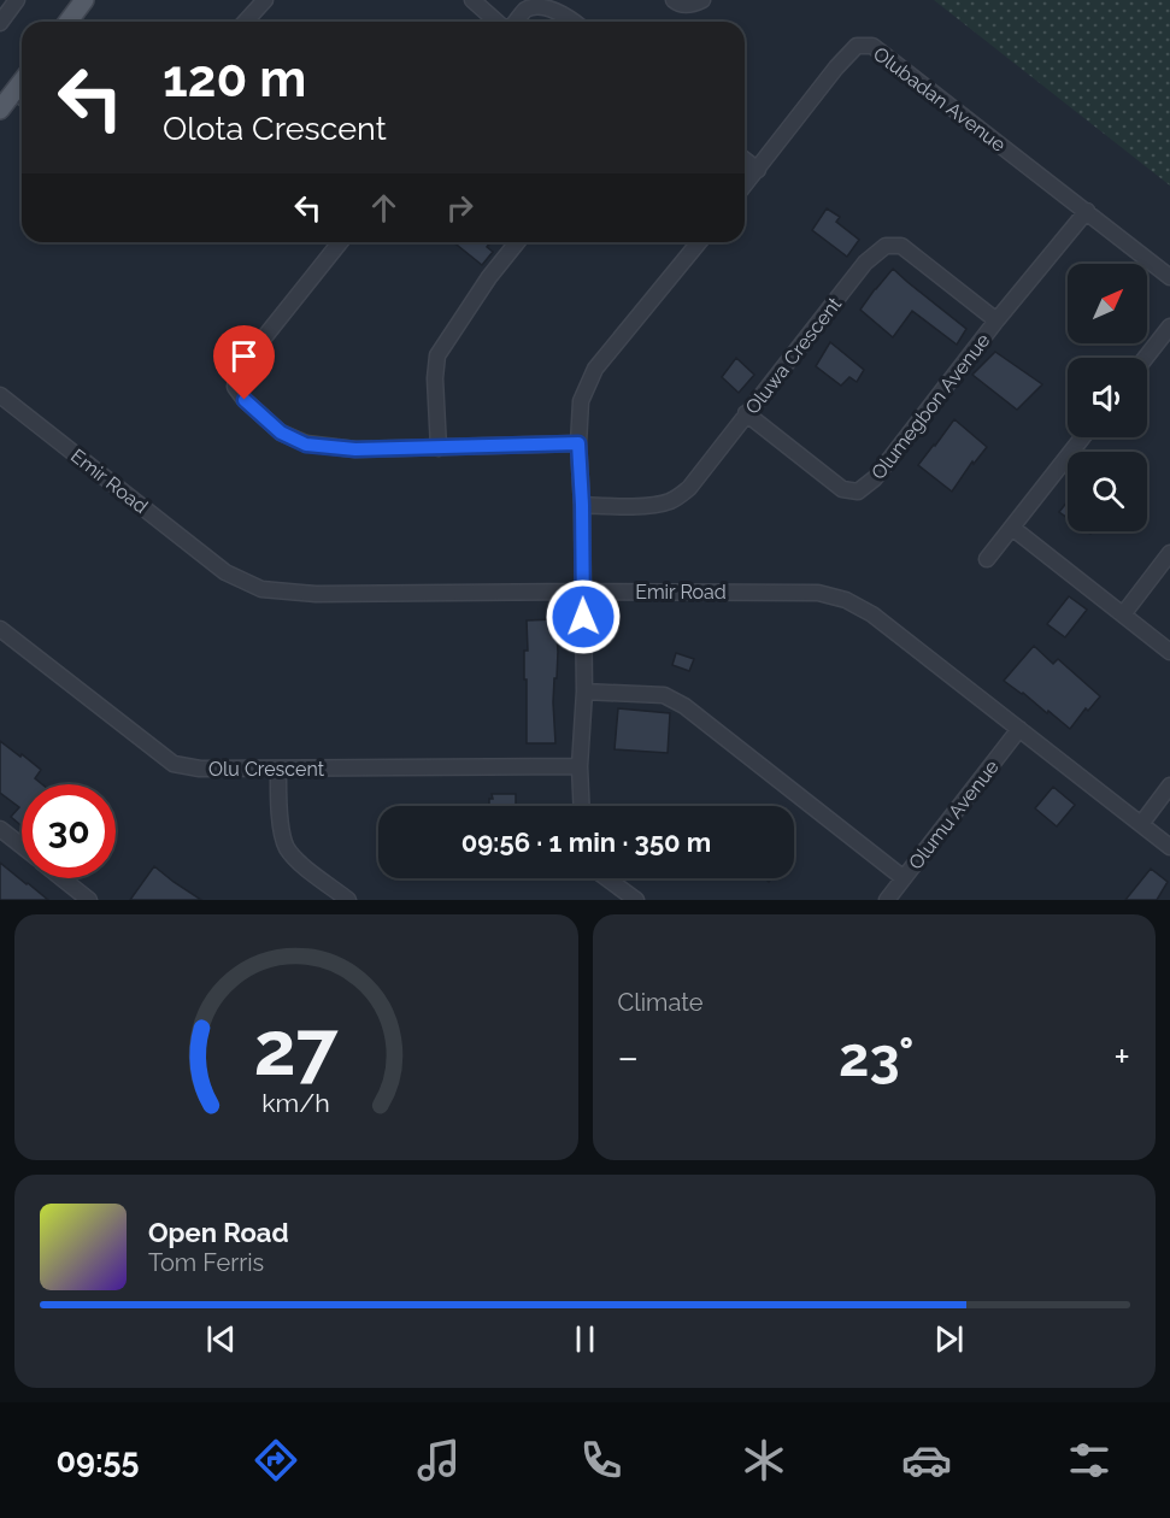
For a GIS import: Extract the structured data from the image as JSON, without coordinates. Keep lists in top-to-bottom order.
{
  "streets": {
    "street": [
      "Olubadan Avenue",
      "Oluwa Crescent",
      "Olumegbon Avenue",
      "Emir Road",
      "Olu Crescent",
      "Olumu Avenue"
    ]
  },
  "crossings": [
    ["Olubadan Avenue", "Olumegbon Avenue"],
    ["Oluwa Crescent", "Olumegbon Avenue"],
    ["Emir Road", "Olumu Avenue"]
  ],
  "north": "top right",
  "page": {
    "turn": ["120 m", "Olota Crescent"],
    "limit": "30",
    "trip": "09:56 · 1 min · 350 m",
    "tile": "Climate",
    "heat": ["−", "23°", "+"],
    "song": ["Open Road", "Tom Ferris"],
    "tabs": "09:55",
    "gauge": ["27", "km/h"]
  }
}
